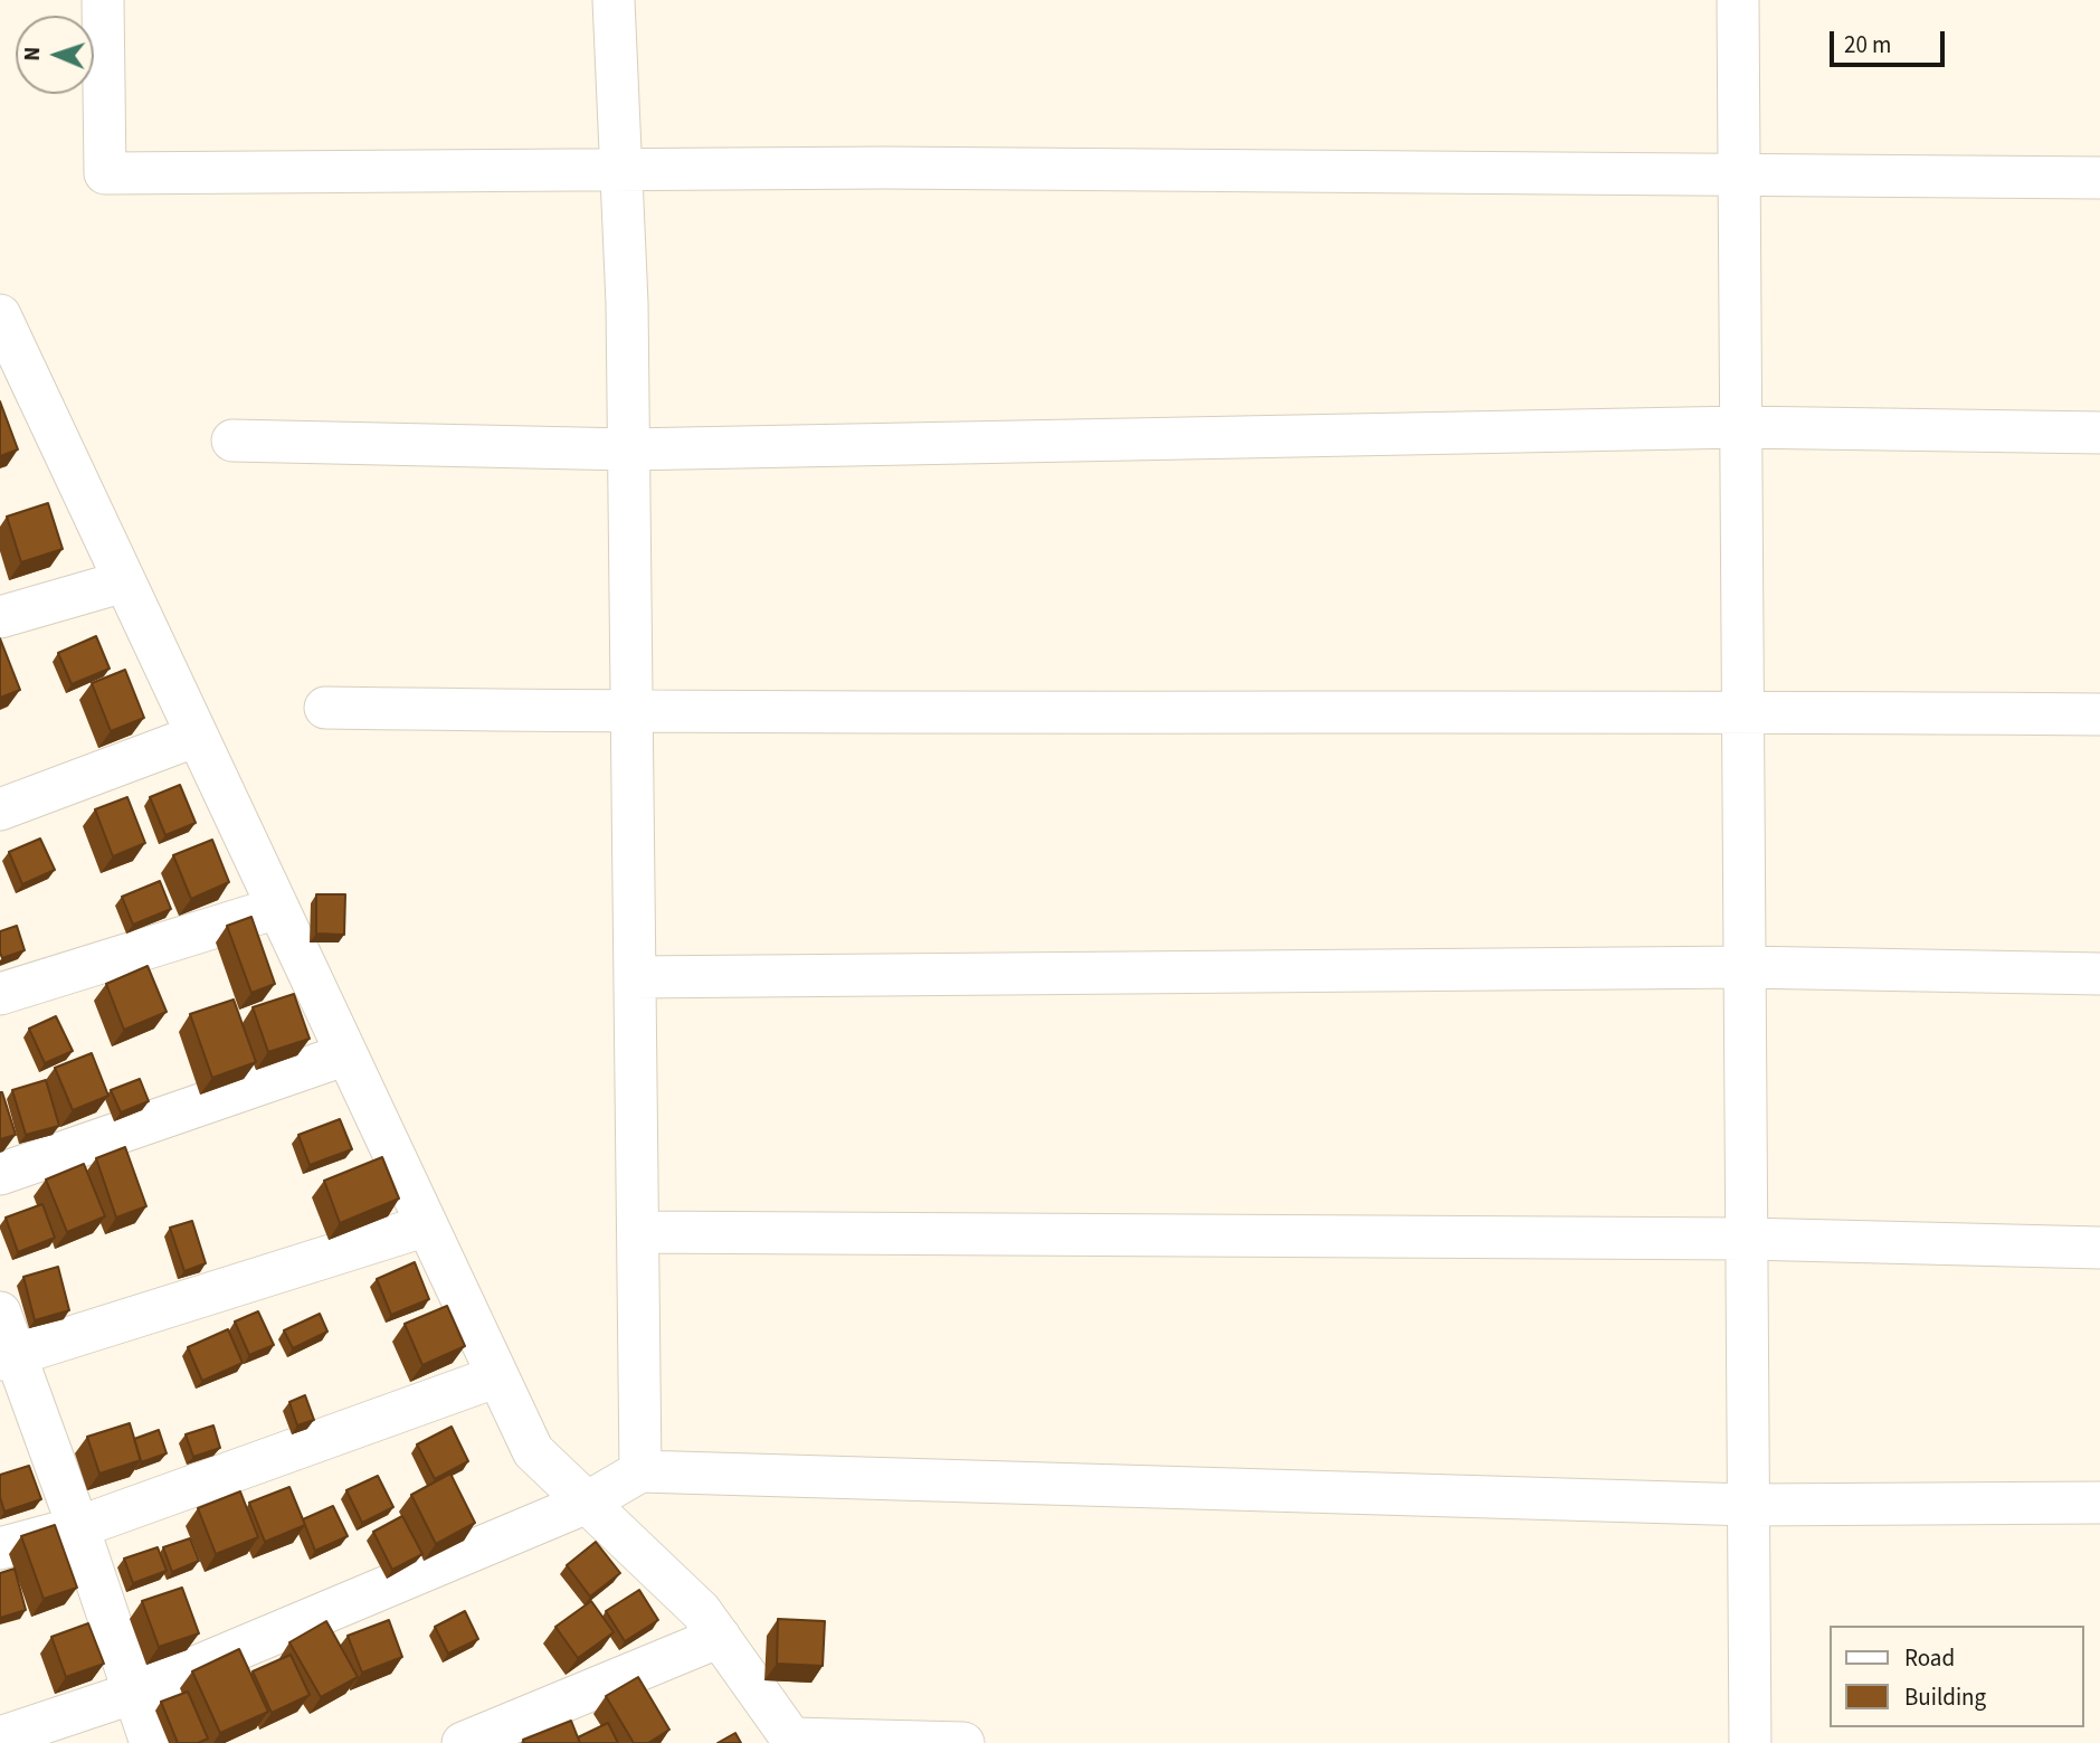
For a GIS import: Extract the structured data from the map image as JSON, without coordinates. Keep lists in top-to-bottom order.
{
  "legend": ["Road", "Building"],
  "scale_bar": "20 m",
  "north": "left"
}
